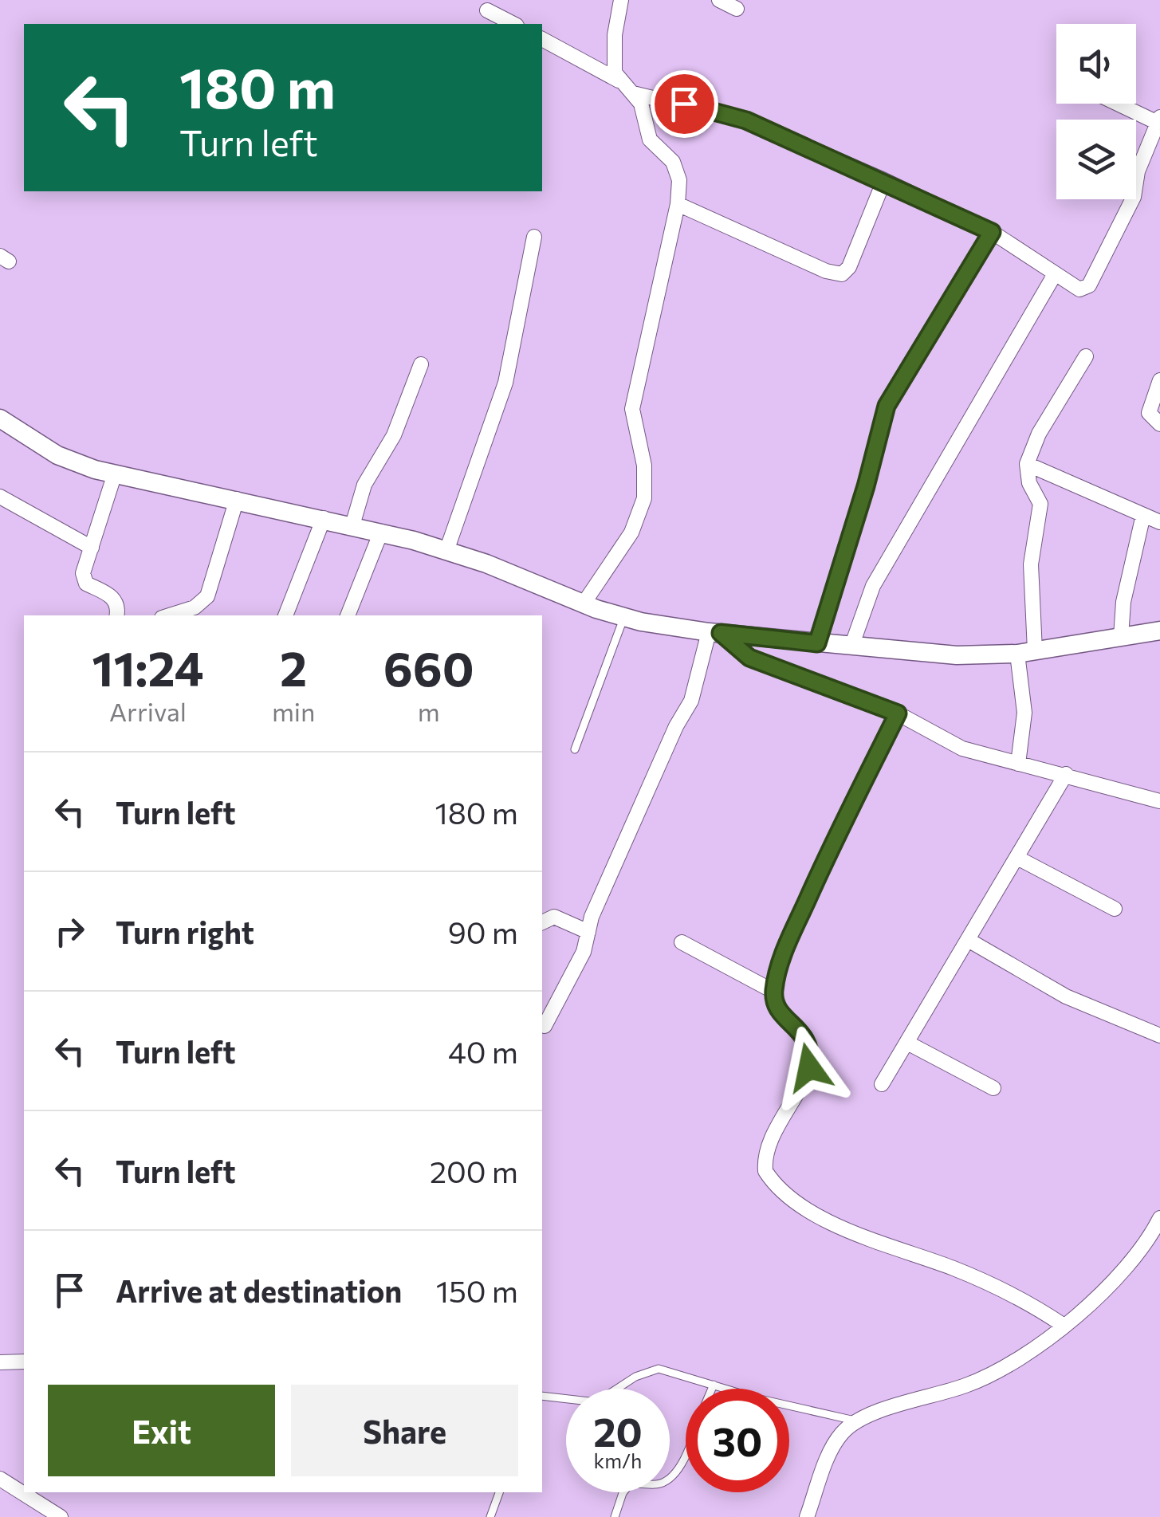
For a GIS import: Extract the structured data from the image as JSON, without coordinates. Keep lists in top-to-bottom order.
{
  "page": {
    "turn": ["180 m", "Turn left"],
    "eta": [
      "11:24",
      "Arrival",
      "2",
      "min",
      "660",
      "m"
    ],
    "list": [
      {
        "name": "Turn left",
        "value": "180 m"
      },
      {
        "name": "Turn right",
        "value": "90 m"
      },
      {
        "name": "Turn left",
        "value": "40 m"
      },
      {
        "name": "Turn left",
        "value": "200 m"
      },
      {
        "name": "Arrive at destination",
        "value": "150 m"
      }
    ],
    "buttons": ["Exit", "Share"],
    "speed": "20 km/h",
    "limit": "30"
  }
}
